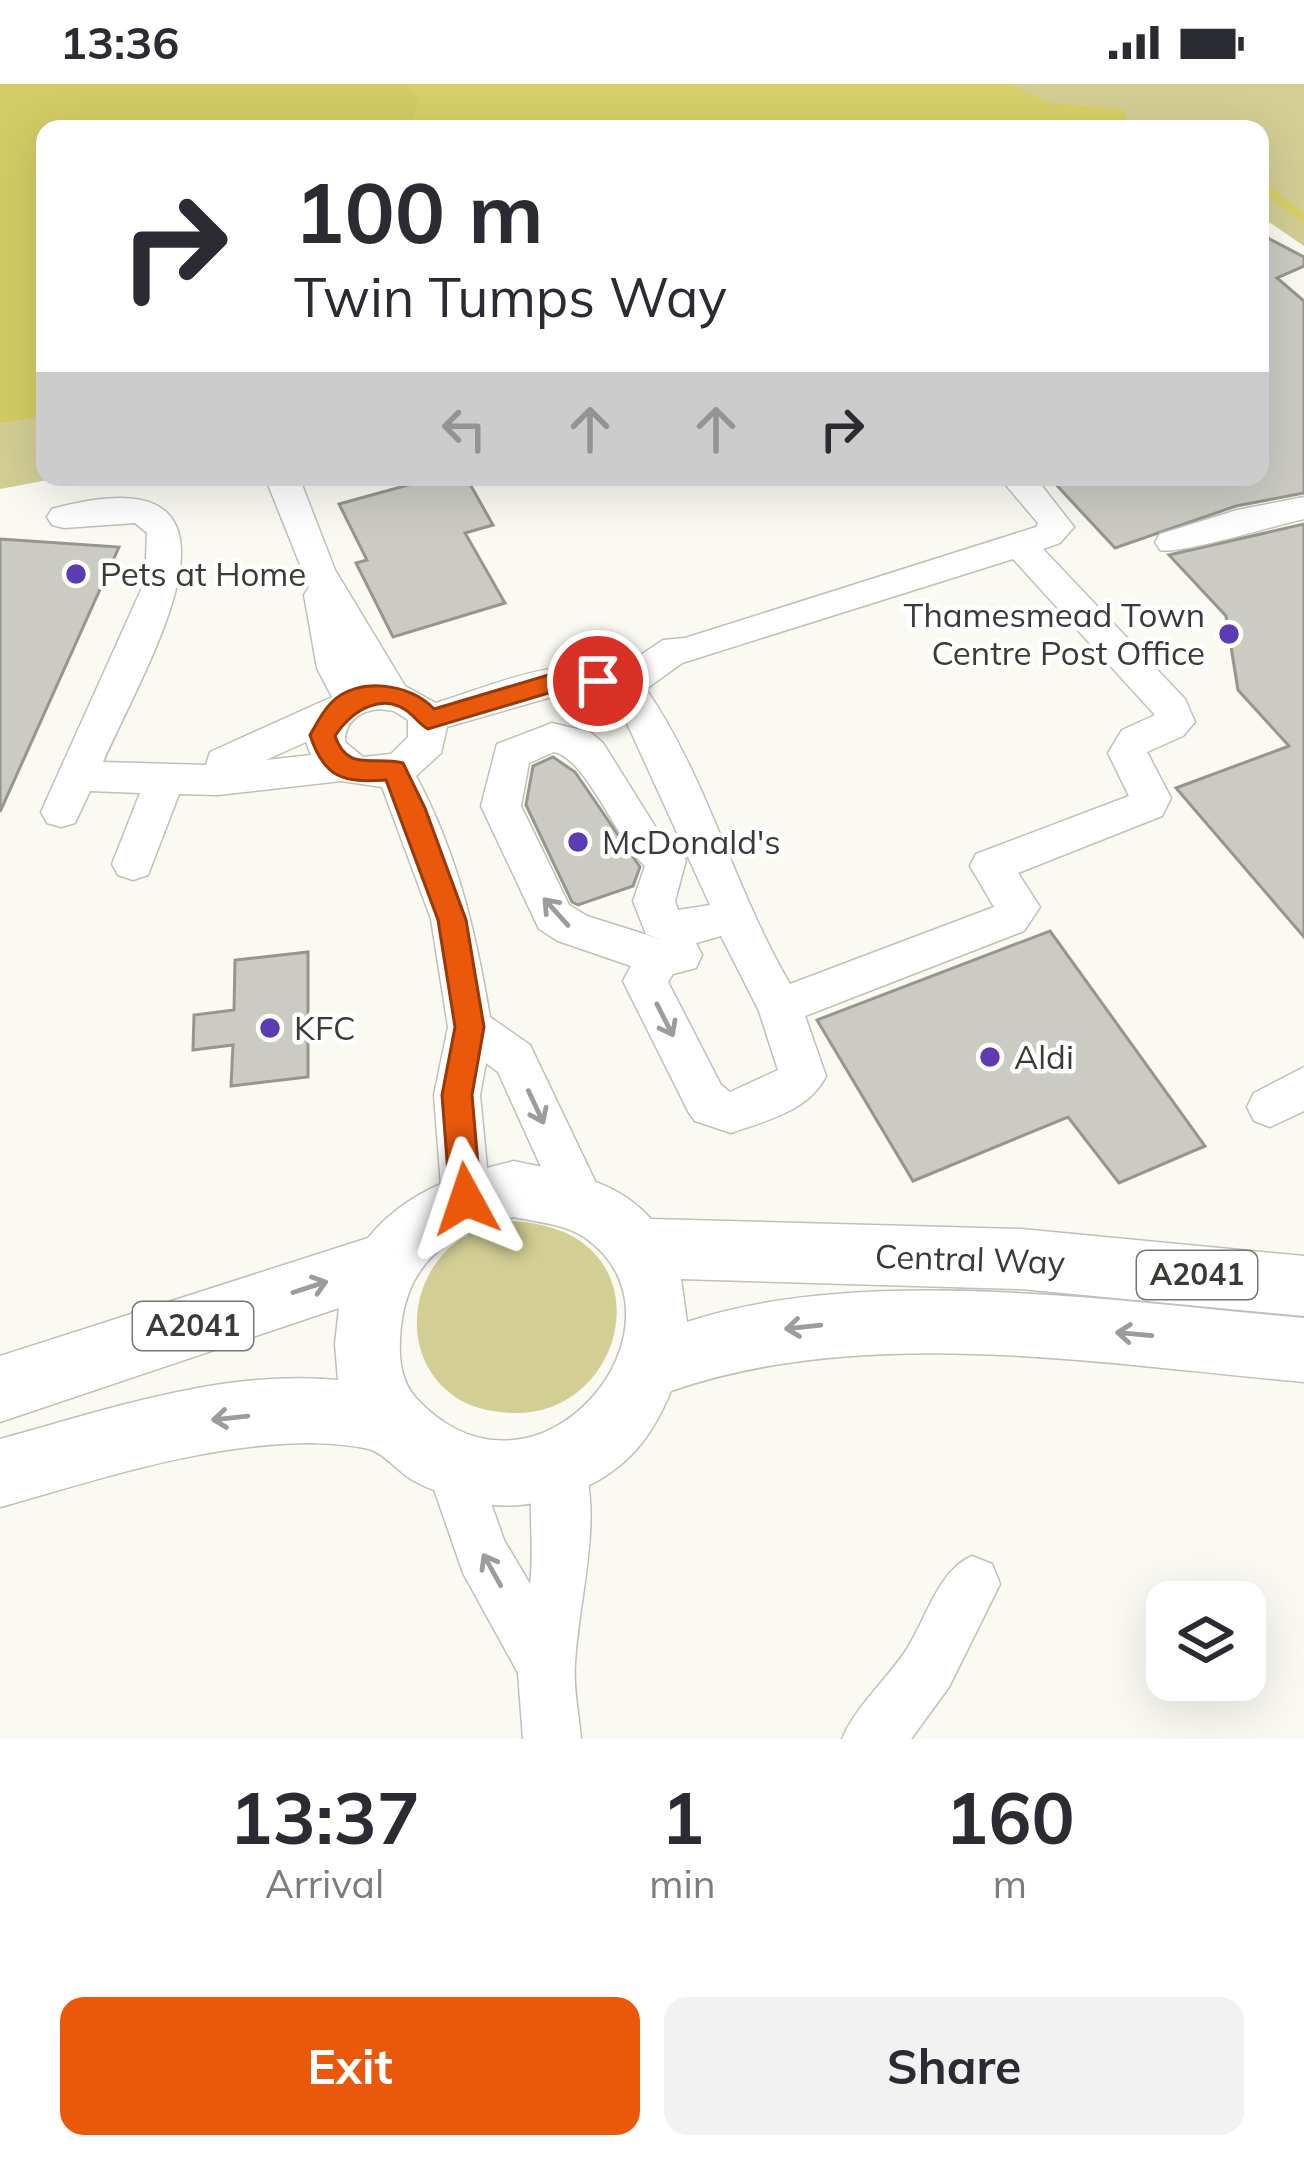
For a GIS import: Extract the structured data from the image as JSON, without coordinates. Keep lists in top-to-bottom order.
{
  "streets": {
    "main road": ["Central Way", "A2041"]
  },
  "crossings": [
    ["Central Way", "A2041"]
  ],
  "places": [
    "Pets at Home",
    "Thamesmead Town Centre Post Office",
    "McDonald's",
    "KFC",
    "Aldi"
  ],
  "page": {
    "status": "13:36",
    "turn": ["100 m", "Twin Tumps Way"],
    "eta": [
      "13:37",
      "Arrival",
      "1",
      "min",
      "160",
      "m"
    ],
    "buttons": ["Exit", "Share"]
  }
}
